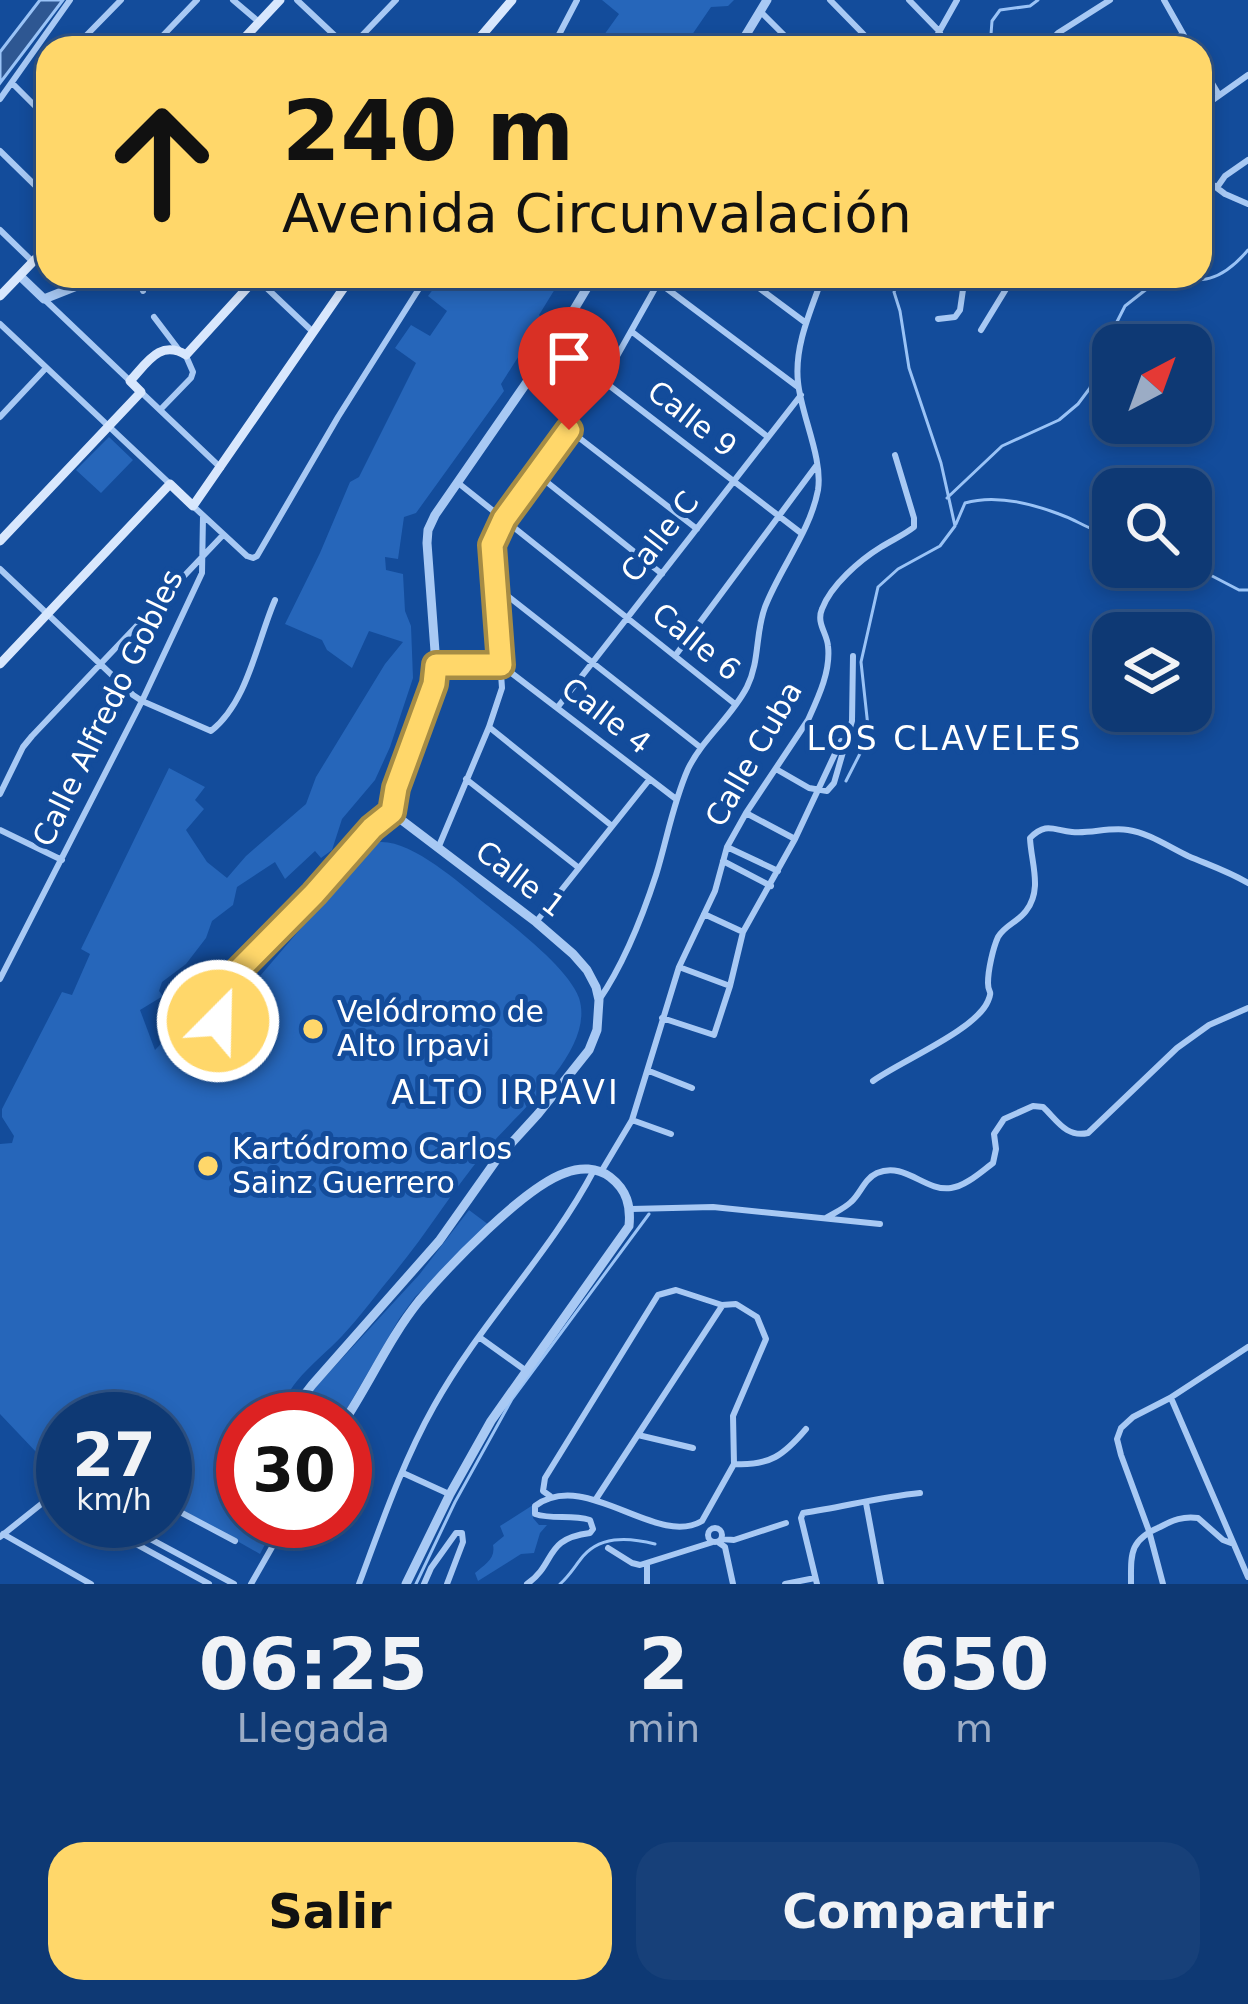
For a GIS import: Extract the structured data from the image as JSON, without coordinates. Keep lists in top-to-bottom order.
{
  "streets": {
    "street": [
      "Calle 9",
      "Calle C",
      "Calle 6",
      "Calle Alfredo Gobles",
      "Calle 4",
      "Calle Cuba",
      "Calle 1"
    ]
  },
  "crossings": [
    ["Calle 9", "Calle C"],
    ["Calle C", "Calle 6"],
    ["Calle C", "Calle 4"]
  ],
  "districts": ["LOS CLAVELES", "ALTO IRPAVI"],
  "places": ["Velódromo de Alto Irpavi", "Kartódromo Carlos Sainz Guerrero"],
  "north": "top right",
  "page": {
    "turn": ["240 m", "Avenida Circunvalación"],
    "speed": "27 km/h",
    "limit": "30",
    "eta": [
      "06:25",
      "Llegada",
      "2",
      "min",
      "650",
      "m"
    ],
    "buttons": ["Salir", "Compartir"]
  }
}
